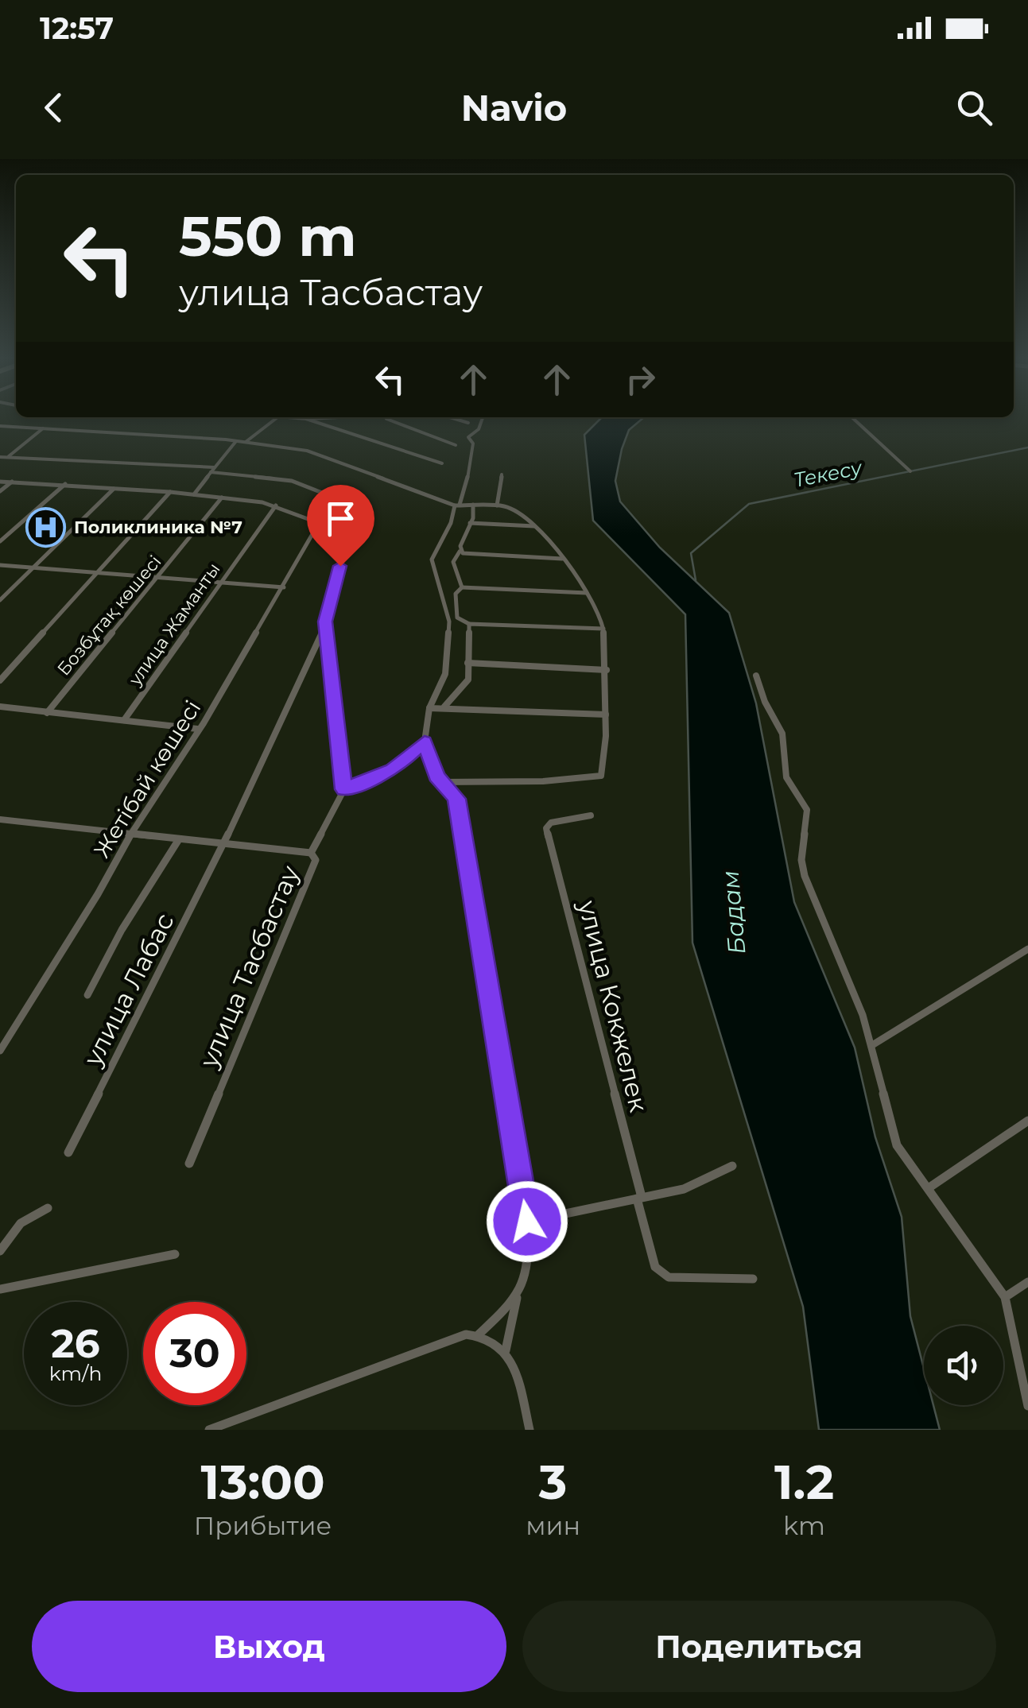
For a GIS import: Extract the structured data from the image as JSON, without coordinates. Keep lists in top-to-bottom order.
{
  "streets": {
    "street": [
      "Бозбұтақ көшесі",
      "улица Жаманты",
      "Жетібай көшесі",
      "улица Тасбастау",
      "улица Лабас",
      "улица Кокжелек"
    ]
  },
  "crossings": [
    ["улица Жаманты", "Жетібай көшесі"]
  ],
  "water": ["Текесу", "Бадам"],
  "places": {
    "hospital": ["Поликлиника №7"]
  },
  "page": {
    "status": "12:57",
    "header": "Navio",
    "turn": ["550 m", "улица Тасбастау"],
    "speed": "26 km/h",
    "limit": "30",
    "eta": [
      "13:00",
      "Прибытие",
      "3",
      "мин",
      "1.2",
      "km"
    ],
    "buttons": ["Выход", "Поделиться"]
  }
}
